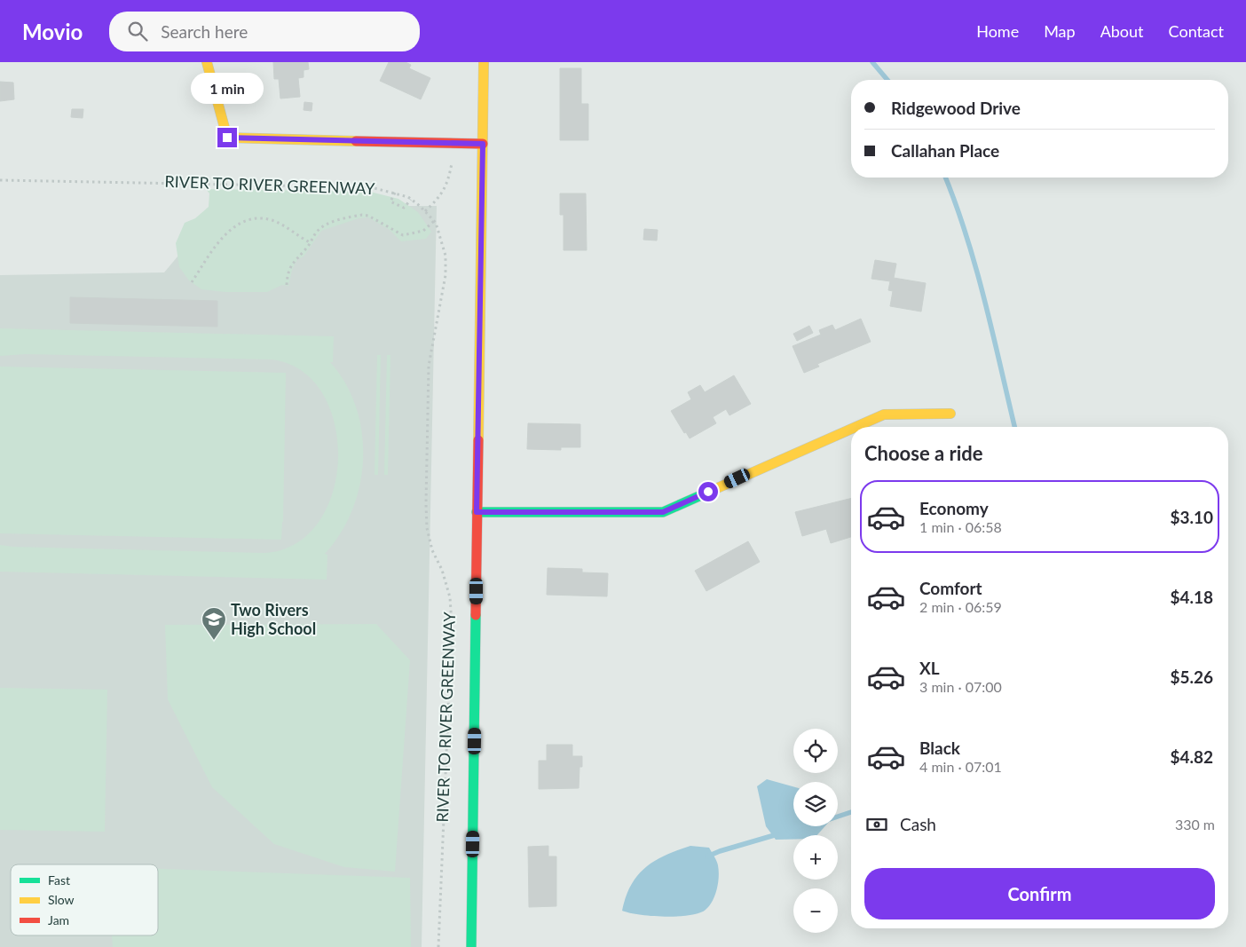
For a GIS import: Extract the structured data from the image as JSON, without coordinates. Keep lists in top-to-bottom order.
{
  "streets": {
    "path": ["RIVER TO RIVER GREENWAY"]
  },
  "places": {
    "school or university": ["Two Rivers High School"]
  },
  "legend": ["Fast", "Slow", "Jam"],
  "page": {
    "header": "Movio",
    "search": "Search here",
    "nav": [
      "Home",
      "Map",
      "About",
      "Contact"
    ],
    "bubble": "1 min",
    "banner": ["Ridgewood Drive", "Callahan Place"],
    "heading": "Choose a ride",
    "list": [
      {
        "name": "Economy",
        "note": "1 min · 06:58",
        "value": "$3.10"
      },
      {
        "name": "Comfort",
        "note": "2 min · 06:59",
        "value": "$4.18"
      },
      {
        "name": "XL",
        "note": "3 min · 07:00",
        "value": "$5.26"
      },
      {
        "name": "Black",
        "note": "4 min · 07:01",
        "value": "$4.82"
      }
    ],
    "map_buttons": ["+", "−"],
    "pay": ["Cash", "330 m"],
    "buttons": "Confirm"
  }
}
